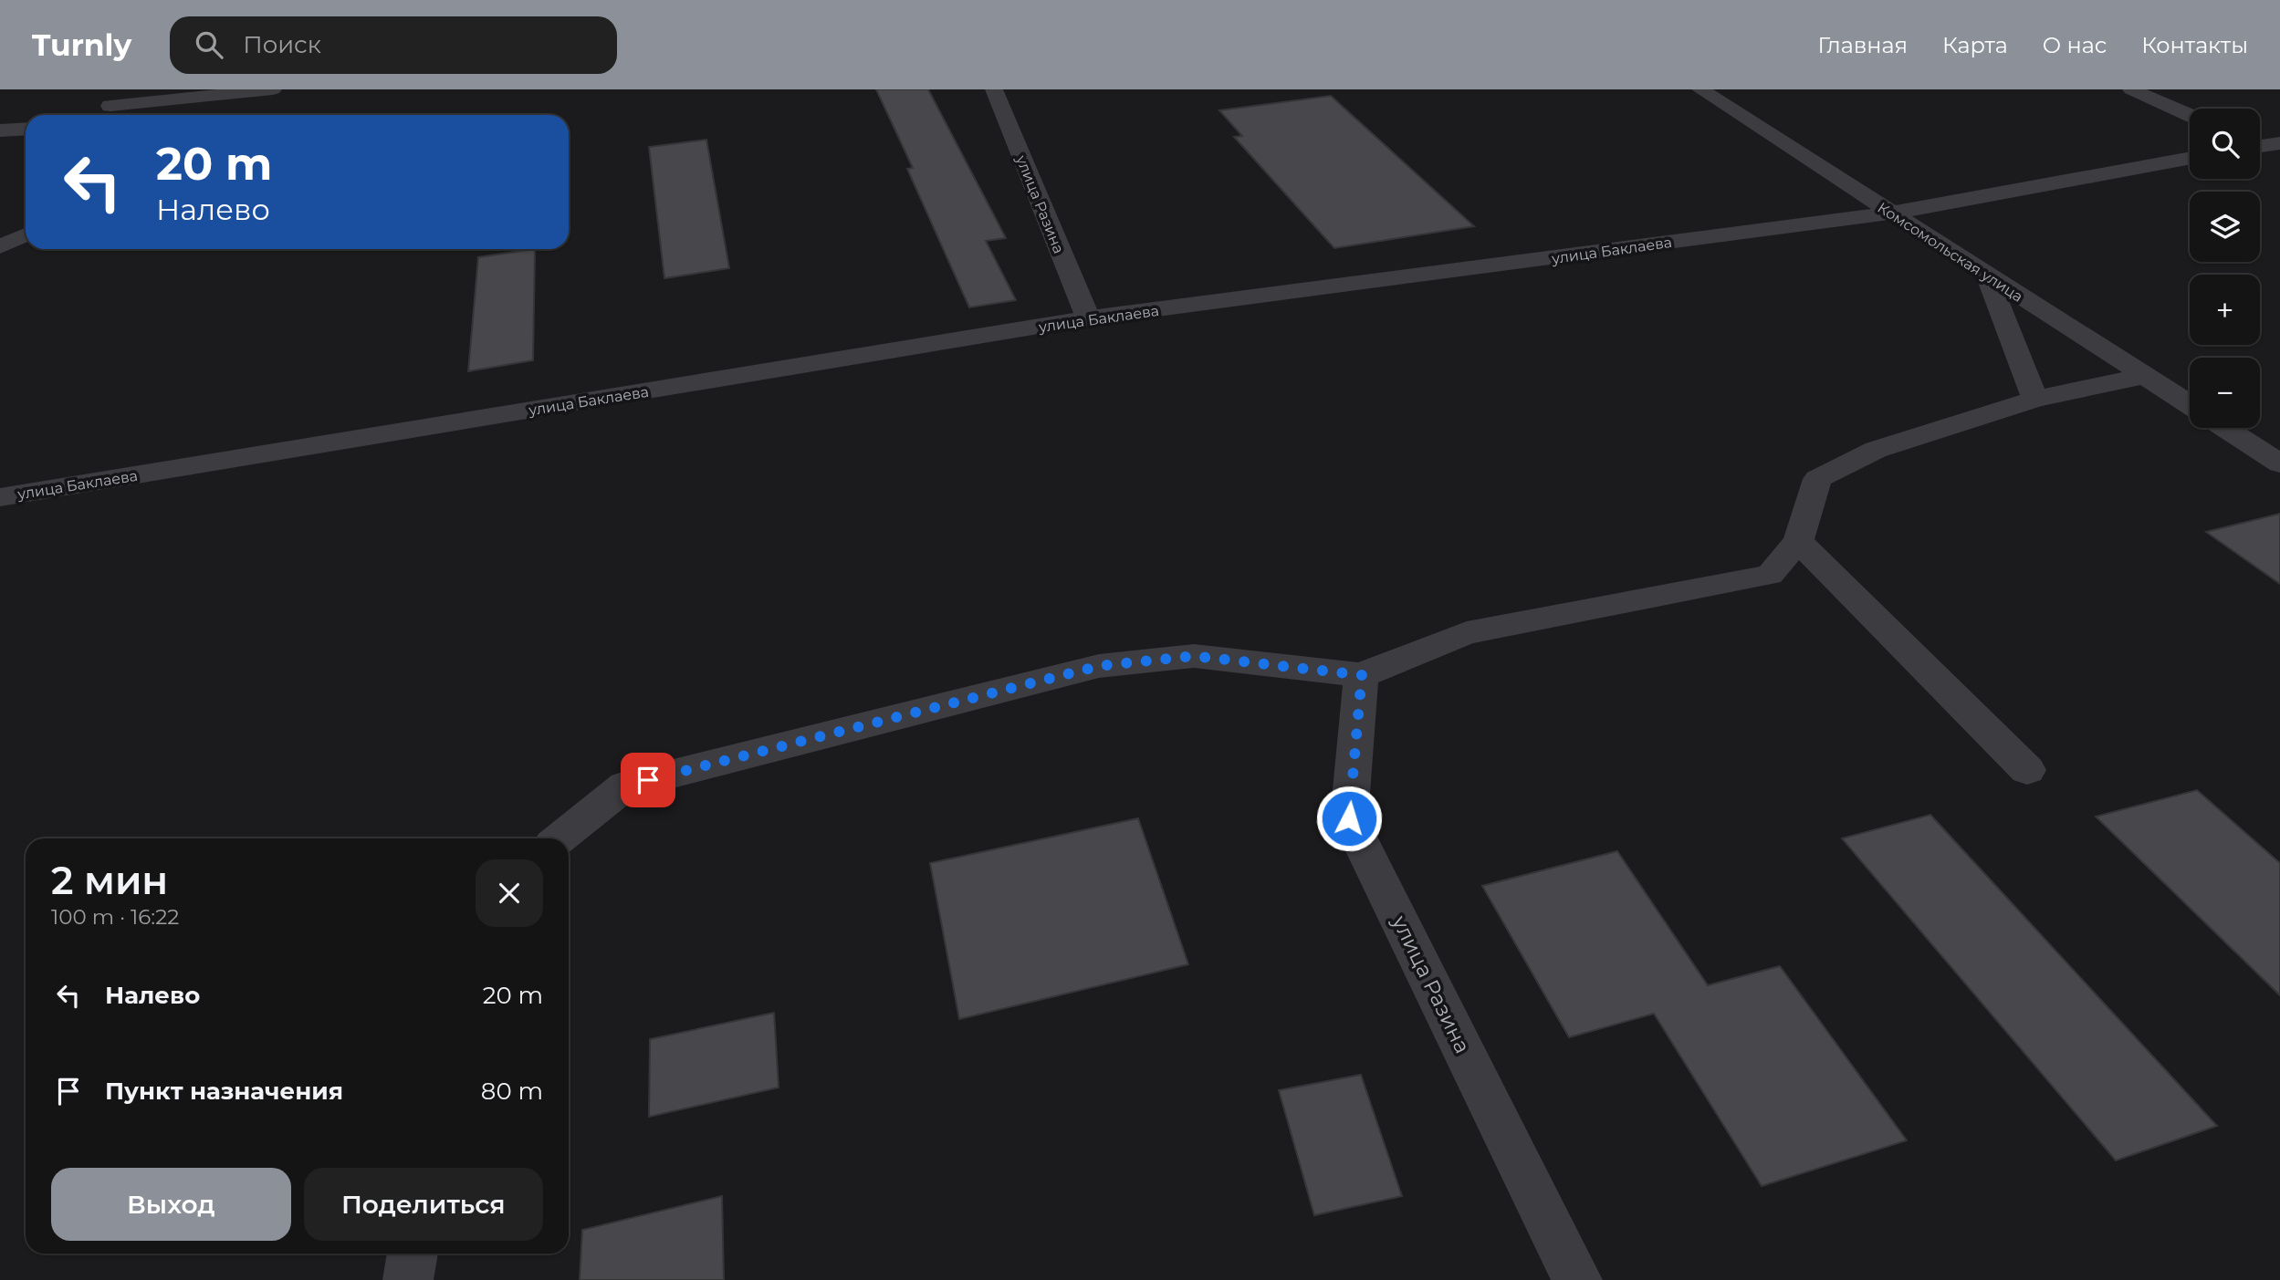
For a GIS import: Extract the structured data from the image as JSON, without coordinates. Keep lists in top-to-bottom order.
{
  "streets": {
    "street": ["улица Разина", "улица Баклаева", "Комсомольская улица"]
  },
  "crossings": [
    ["улица Разина", "улица Баклаева"],
    ["улица Баклаева", "Комсомольская улица"]
  ],
  "page": {
    "header": "Turnly",
    "search": "Поиск",
    "nav": [
      "Главная",
      "Карта",
      "О нас",
      "Контакты"
    ],
    "map_buttons": ["+", "−"],
    "turn": ["20 m", "Налево"],
    "heading": ["2 мин", "100 m · 16:22"],
    "list": [
      {
        "name": "Налево",
        "value": "20 m"
      },
      {
        "name": "Пункт назначения",
        "value": "80 m"
      }
    ],
    "buttons": ["Выход", "Поделиться"]
  }
}
